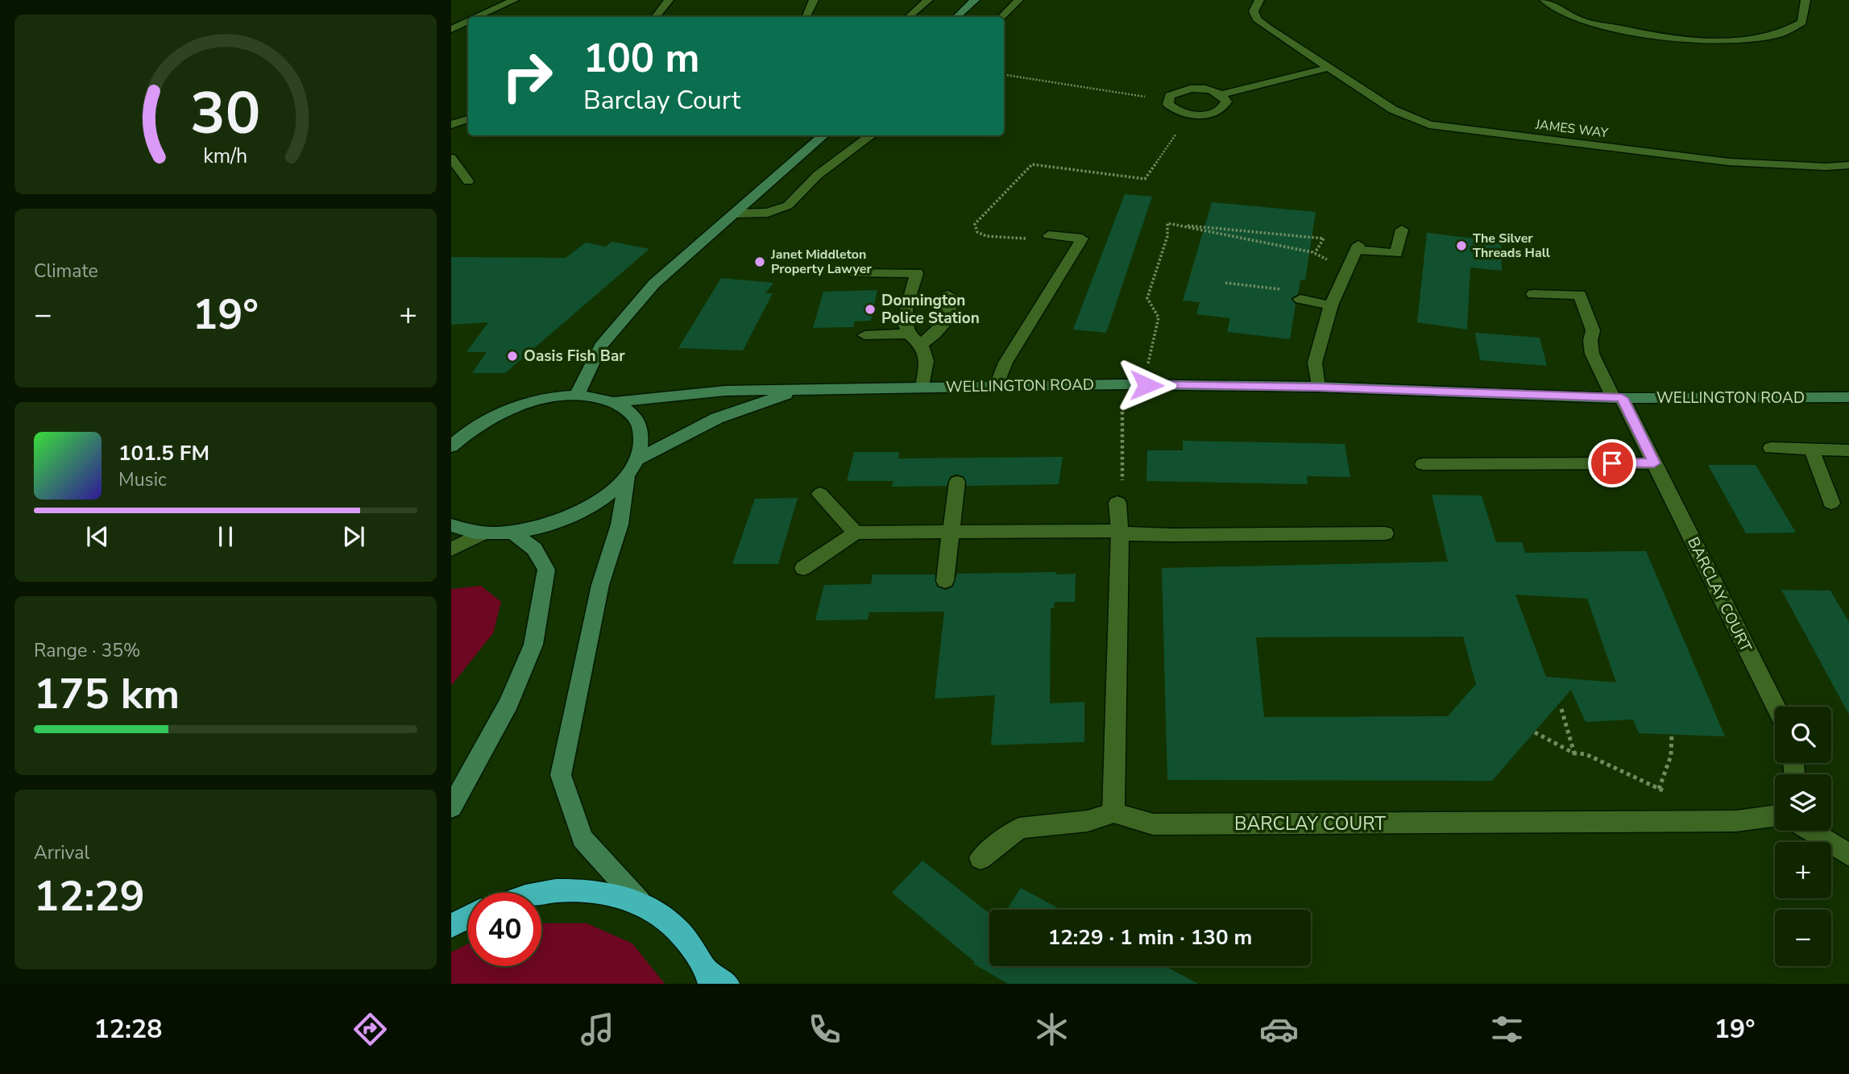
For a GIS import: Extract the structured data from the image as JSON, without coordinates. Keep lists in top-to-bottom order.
{
  "streets": {
    "street": ["JAMES WAY", "WELLINGTON ROAD", "BARCLAY COURT"]
  },
  "crossings": [
    ["WELLINGTON ROAD", "BARCLAY COURT"]
  ],
  "places": [
    "The Silver Threads Hall",
    "Janet Middleton Property Lawyer",
    "Donnington Police Station",
    "Oasis Fish Bar"
  ],
  "page": {
    "turn": ["100 m", "Barclay Court"],
    "tile": [
      "Climate",
      ["Range · 35%", "175 km"],
      ["Arrival", "12:29"]
    ],
    "heat": ["−", "19°", "+"],
    "song": ["101.5 FM", "Music"],
    "map_buttons": ["+", "−"],
    "limit": "40",
    "trip": "12:29 · 1 min · 130 m",
    "tabs": ["12:28", "19°"],
    "gauge": ["30", "km/h"]
  }
}
